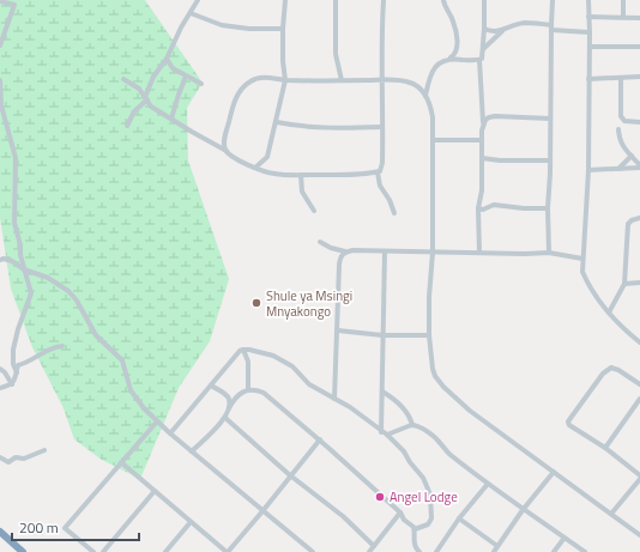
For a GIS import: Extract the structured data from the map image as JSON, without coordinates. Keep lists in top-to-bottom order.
{
  "places": ["Shule ya Msingi Mnyakongo", "Angel Lodge"],
  "scale_bar": "200 m"
}
